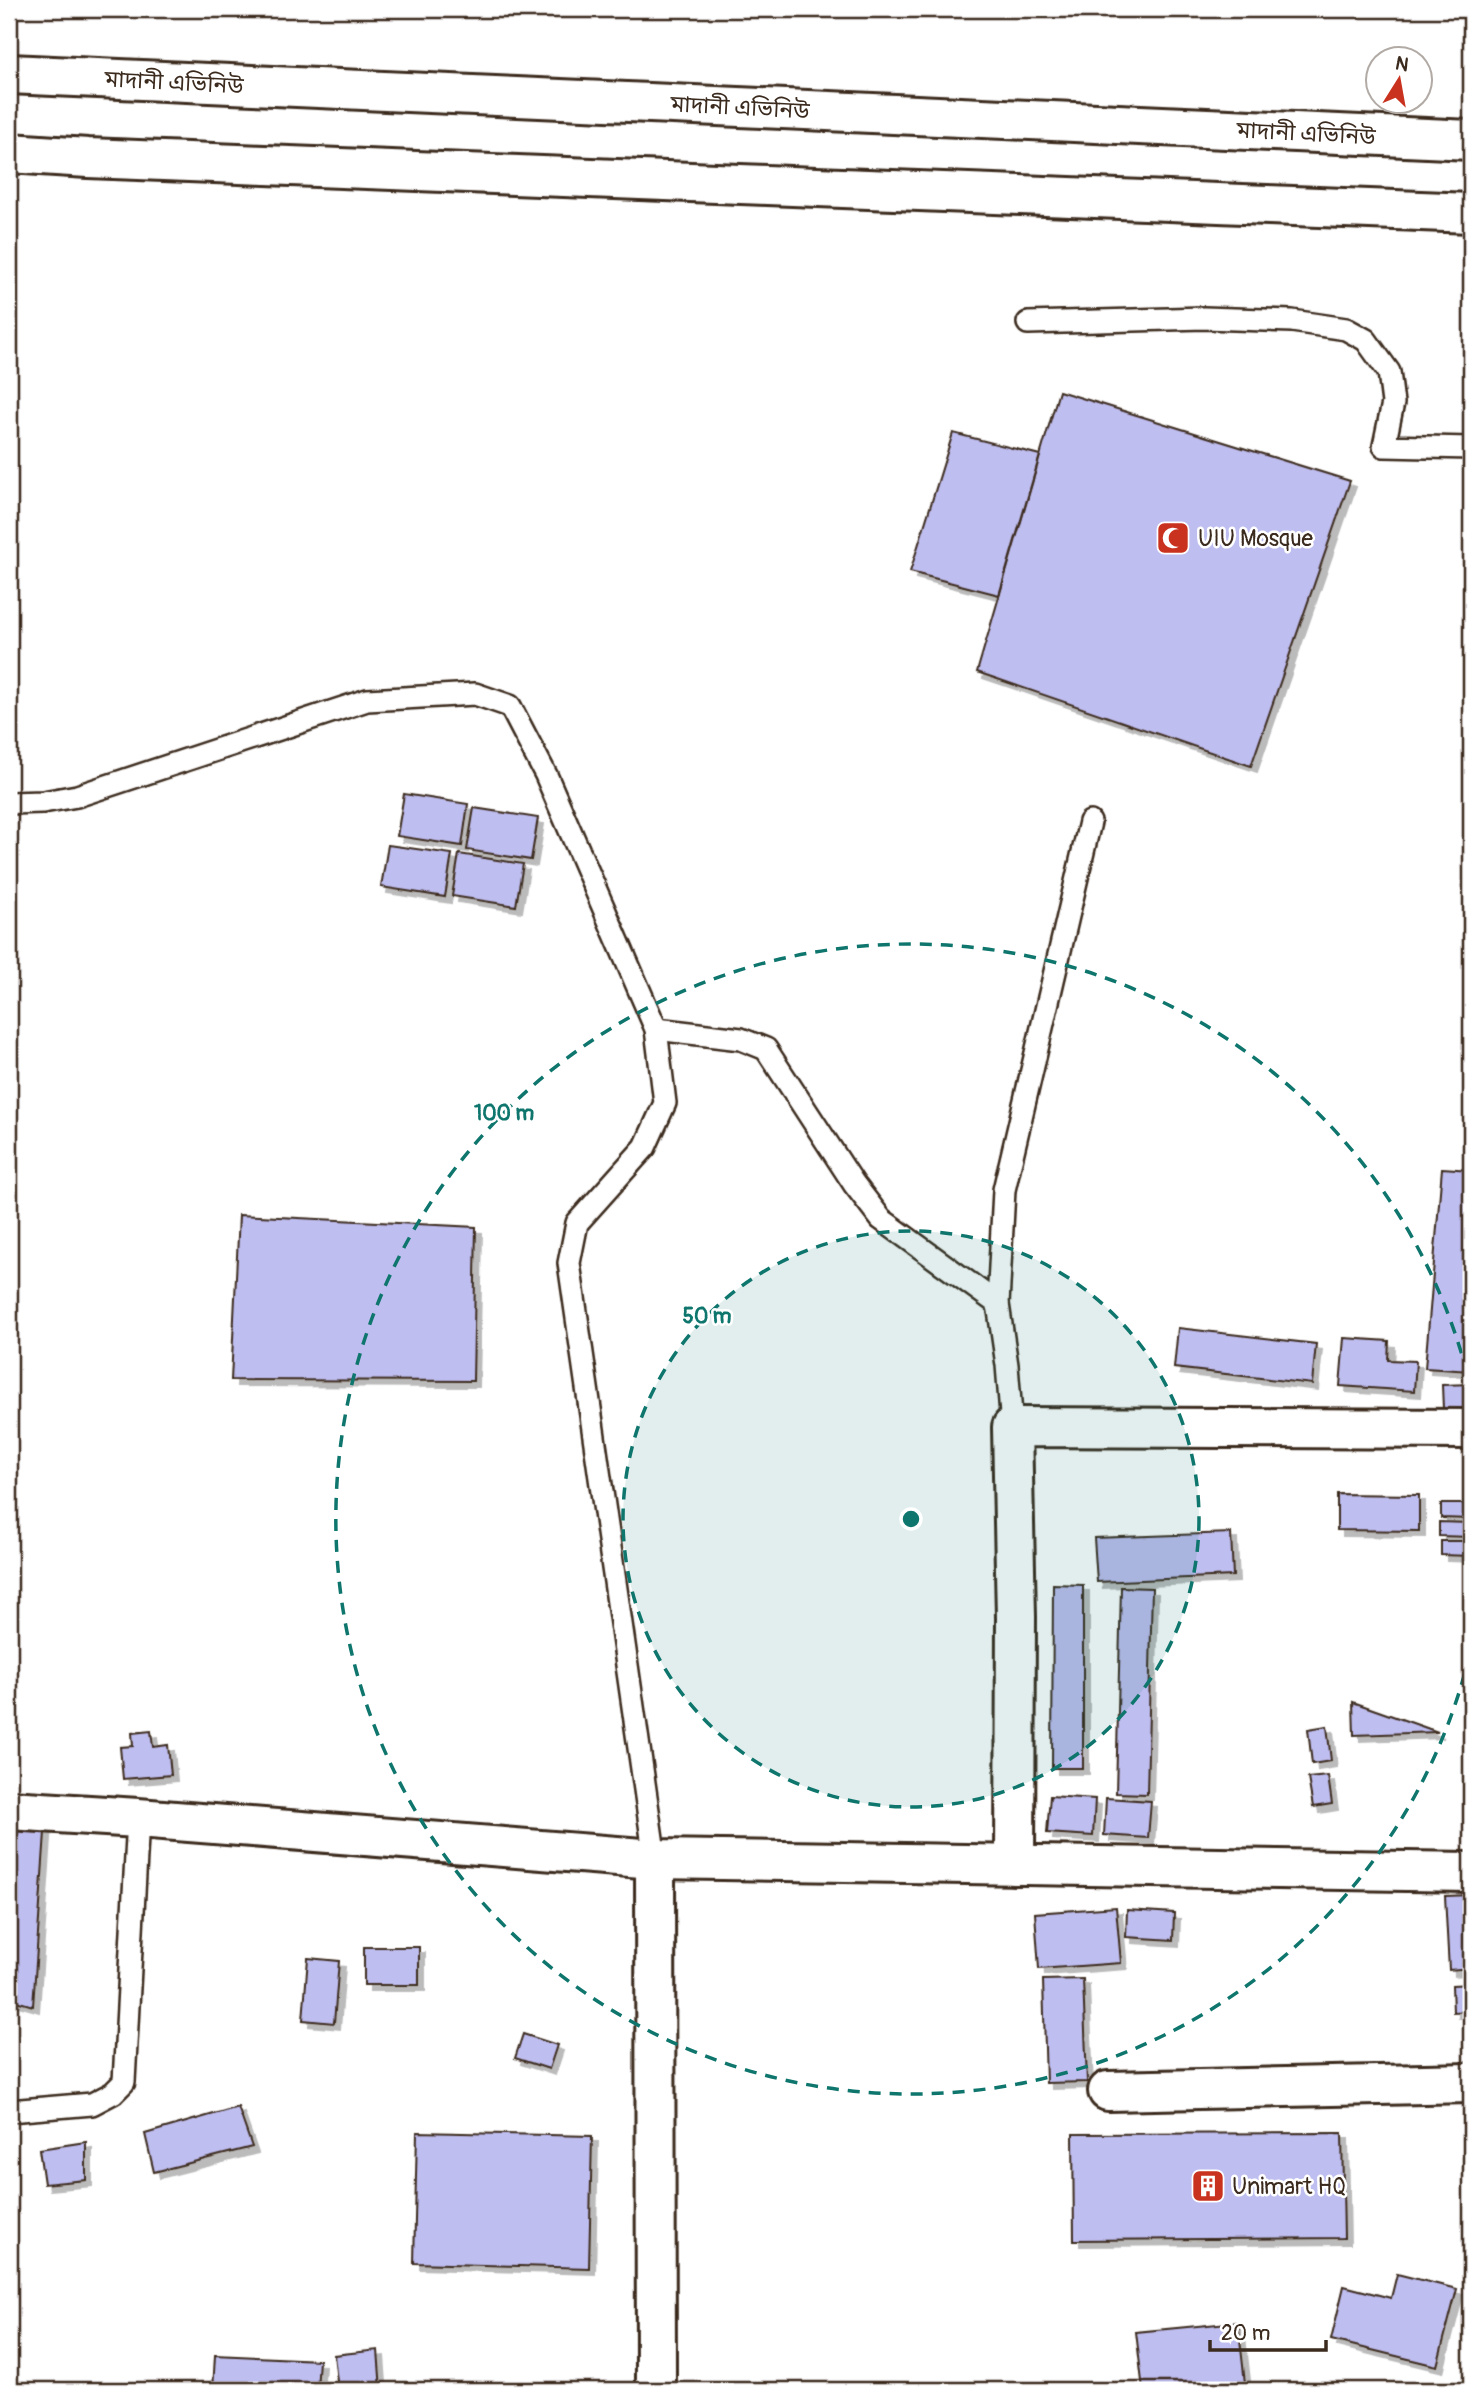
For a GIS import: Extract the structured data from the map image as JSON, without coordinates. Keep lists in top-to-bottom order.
{
  "streets": {
    "street": ["মাদানী এভিনিউ"]
  },
  "places": {
    "mosque": ["UIU Mosque"],
    "building": ["Unimart HQ"]
  },
  "scale_bar": "20 m",
  "north": "top",
  "rings": ["100 m", "50 m"]
}
